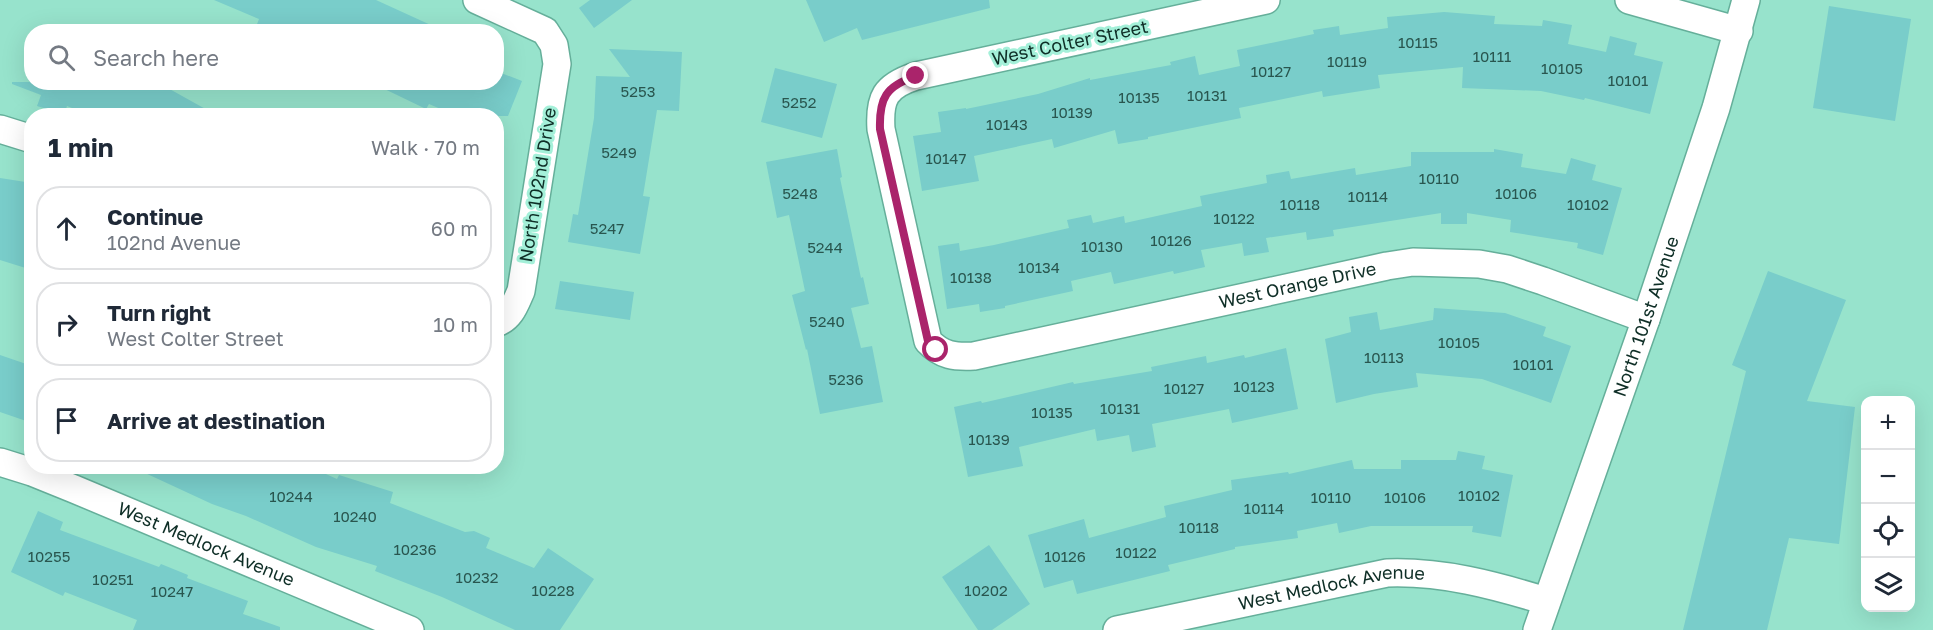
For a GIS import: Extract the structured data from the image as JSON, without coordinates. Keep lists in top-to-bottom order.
{
  "streets": {
    "street": [
      "West Colter Street",
      "North 102nd Drive",
      "West Orange Drive",
      "North 101st Avenue",
      "West Medlock Avenue"
    ]
  },
  "crossings": [
    ["West Colter Street", "West Orange Drive"],
    ["West Orange Drive", "North 101st Avenue"],
    ["North 101st Avenue", "West Medlock Avenue"]
  ],
  "house_numbers": [
    "10115",
    "10111",
    "10119",
    "10105",
    "10127",
    "10101",
    "5253",
    "10131",
    "10135",
    "5252",
    "10139",
    "10143",
    "5249",
    "10147",
    "10110",
    "5248",
    "10106",
    "10114",
    "10118",
    "10102",
    "10122",
    "5247",
    "10126",
    "10130",
    "5244",
    "10134",
    "10138",
    "5240",
    "10105",
    "10113",
    "10101",
    "5236",
    "10123",
    "10127",
    "10131",
    "10135",
    "10139",
    "10102",
    "10244",
    "10110",
    "10106",
    "10114",
    "10240",
    "10118",
    "10236",
    "10122",
    "10255",
    "10126",
    "10232",
    "10251",
    "10228",
    "10202",
    "10247"
  ],
  "page": {
    "search": "Search here",
    "heading": ["1 min", "Walk · 70 m"],
    "list": [
      ["Continue", "102nd Avenue", "60 m"],
      ["Turn right", "West Colter Street", "10 m"],
      "Arrive at destination"
    ],
    "map_buttons": ["+", "−"]
  }
}
